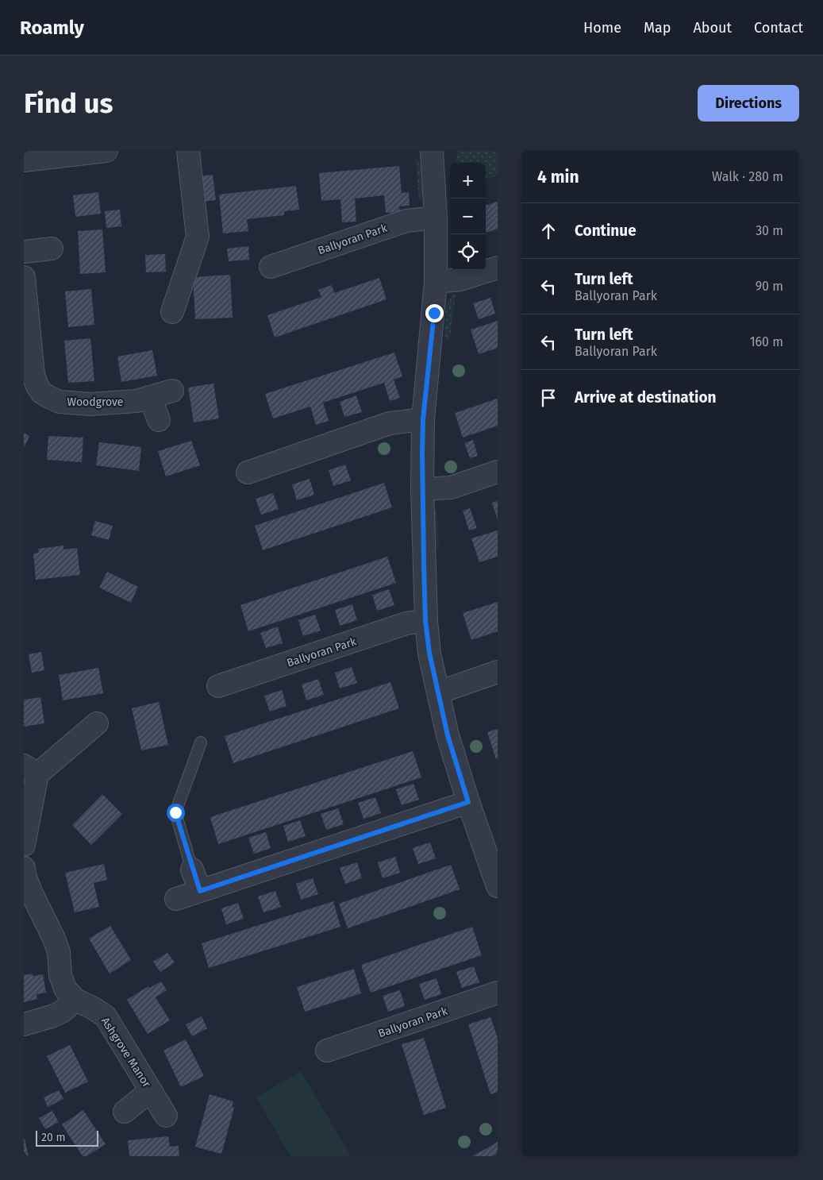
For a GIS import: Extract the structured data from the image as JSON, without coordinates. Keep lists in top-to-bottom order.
{
  "streets": {
    "street": ["Ballyoran Park", "Woodgrove", "Ashgrove Manor"]
  },
  "scale_bar": "20 m",
  "page": {
    "header": "Roamly",
    "nav": [
      "Home",
      "Map",
      "About",
      "Contact"
    ],
    "buttons": "Directions",
    "title": "Find us",
    "heading": ["4 min", "Walk · 280 m"],
    "map_buttons": ["+", "−"],
    "list": [
      ["Continue", "30 m"],
      ["Turn left", "Ballyoran Park", "90 m"],
      ["Turn left", "Ballyoran Park", "160 m"],
      "Arrive at destination"
    ],
    "scale": "20 m"
  }
}
